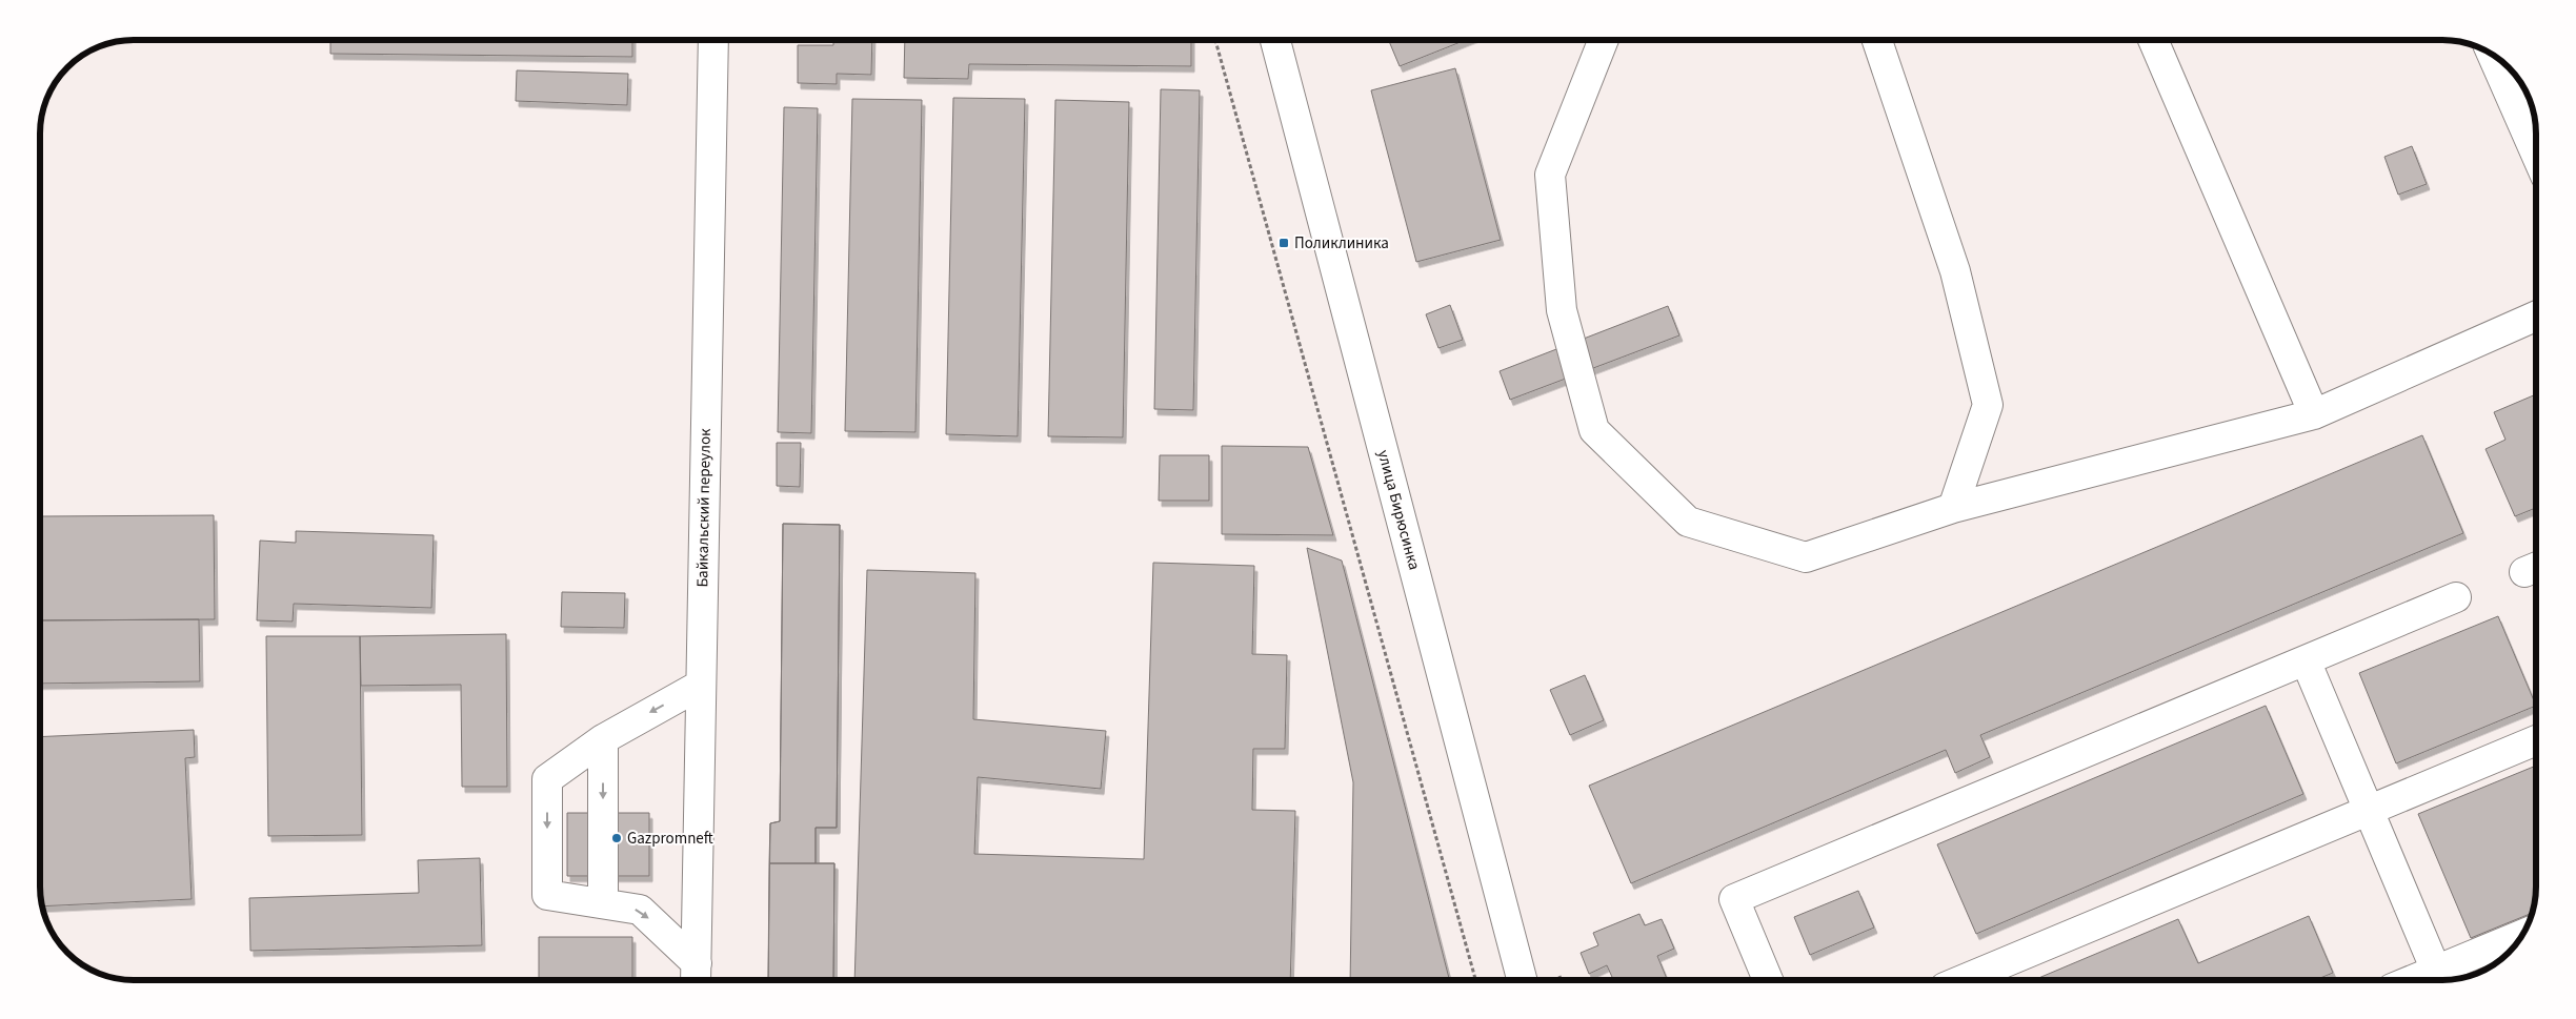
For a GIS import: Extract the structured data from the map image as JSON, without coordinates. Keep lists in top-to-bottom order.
{
  "streets": {
    "main road": ["Байкальский переулок", "улица Бирюсинка"]
  },
  "places": {
    "transit": ["Поликлиника"],
    "other": ["Gazpromneft"]
  }
}
